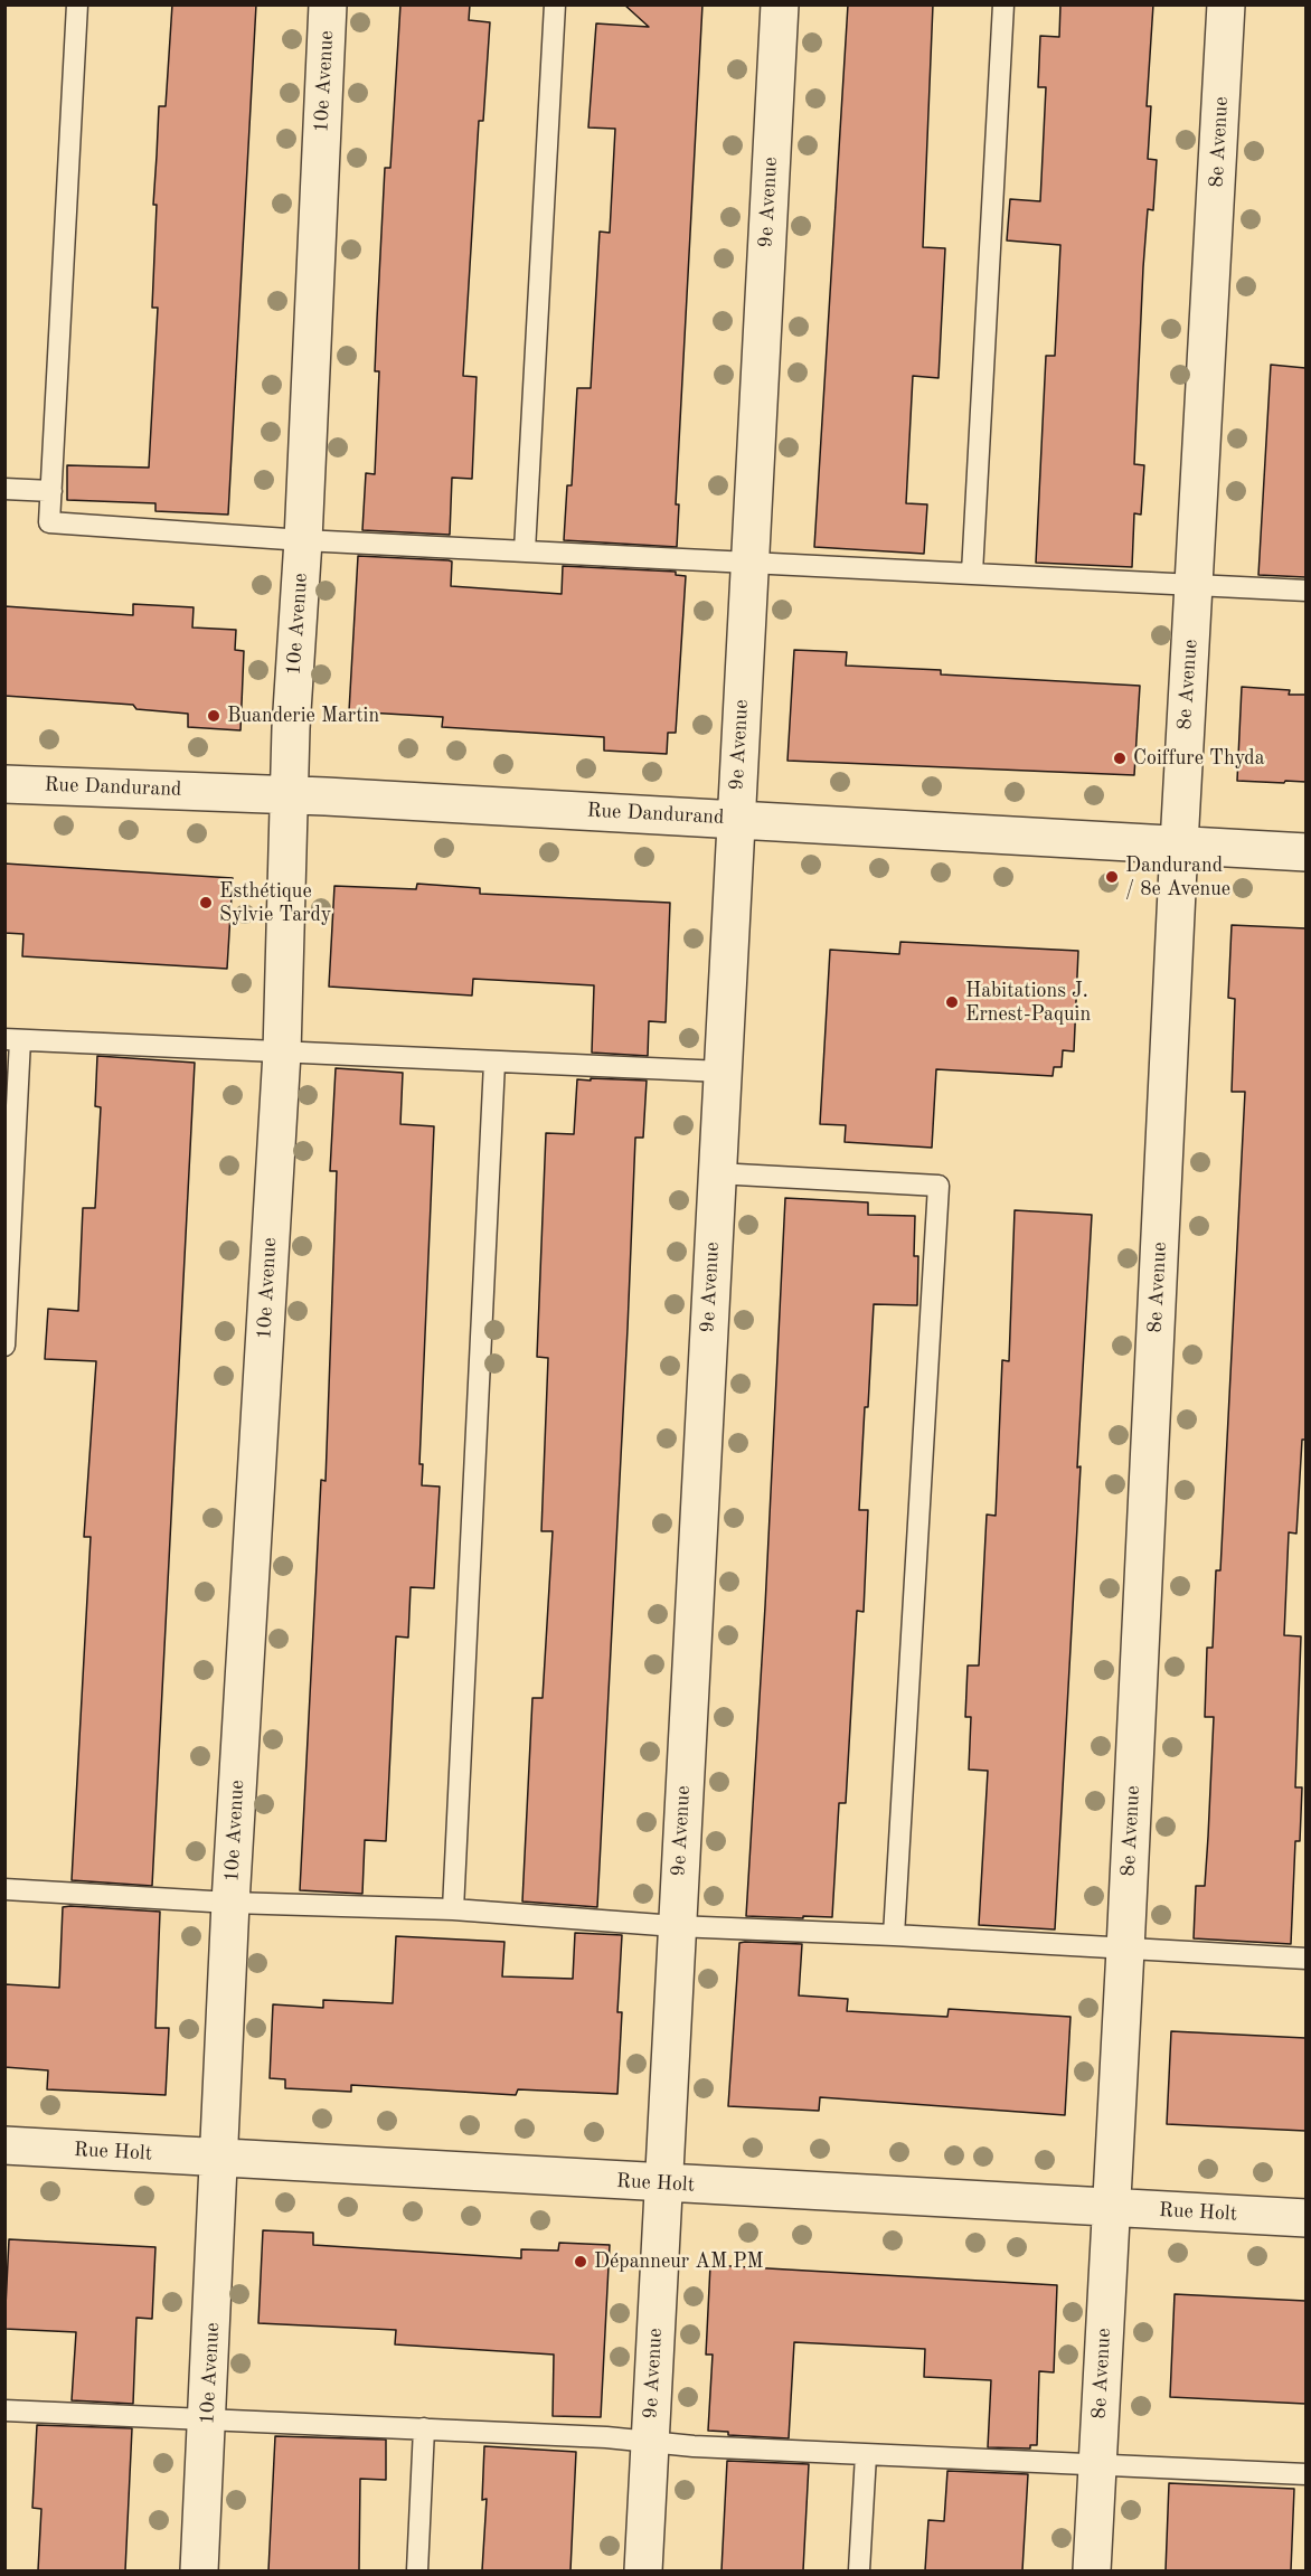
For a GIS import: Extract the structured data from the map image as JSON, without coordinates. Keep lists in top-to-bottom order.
{
  "streets": {
    "street": [
      "10e Avenue",
      "8e Avenue",
      "9e Avenue",
      "Rue Dandurand",
      "Rue Holt"
    ]
  },
  "crossings": [
    ["10e Avenue", "Rue Dandurand"],
    ["10e Avenue", "Rue Holt"],
    ["8e Avenue", "Rue Dandurand"],
    ["8e Avenue", "Rue Holt"],
    ["9e Avenue", "Rue Dandurand"],
    ["9e Avenue", "Rue Holt"]
  ],
  "places": [
    "Buanderie Martin",
    "Coiffure Thyda",
    "Dandurand / 8e Avenue",
    "Esthétique Sylvie Tardy",
    "Habitations J. Ernest-Paquin",
    "Dépanneur AM PM"
  ]
}
